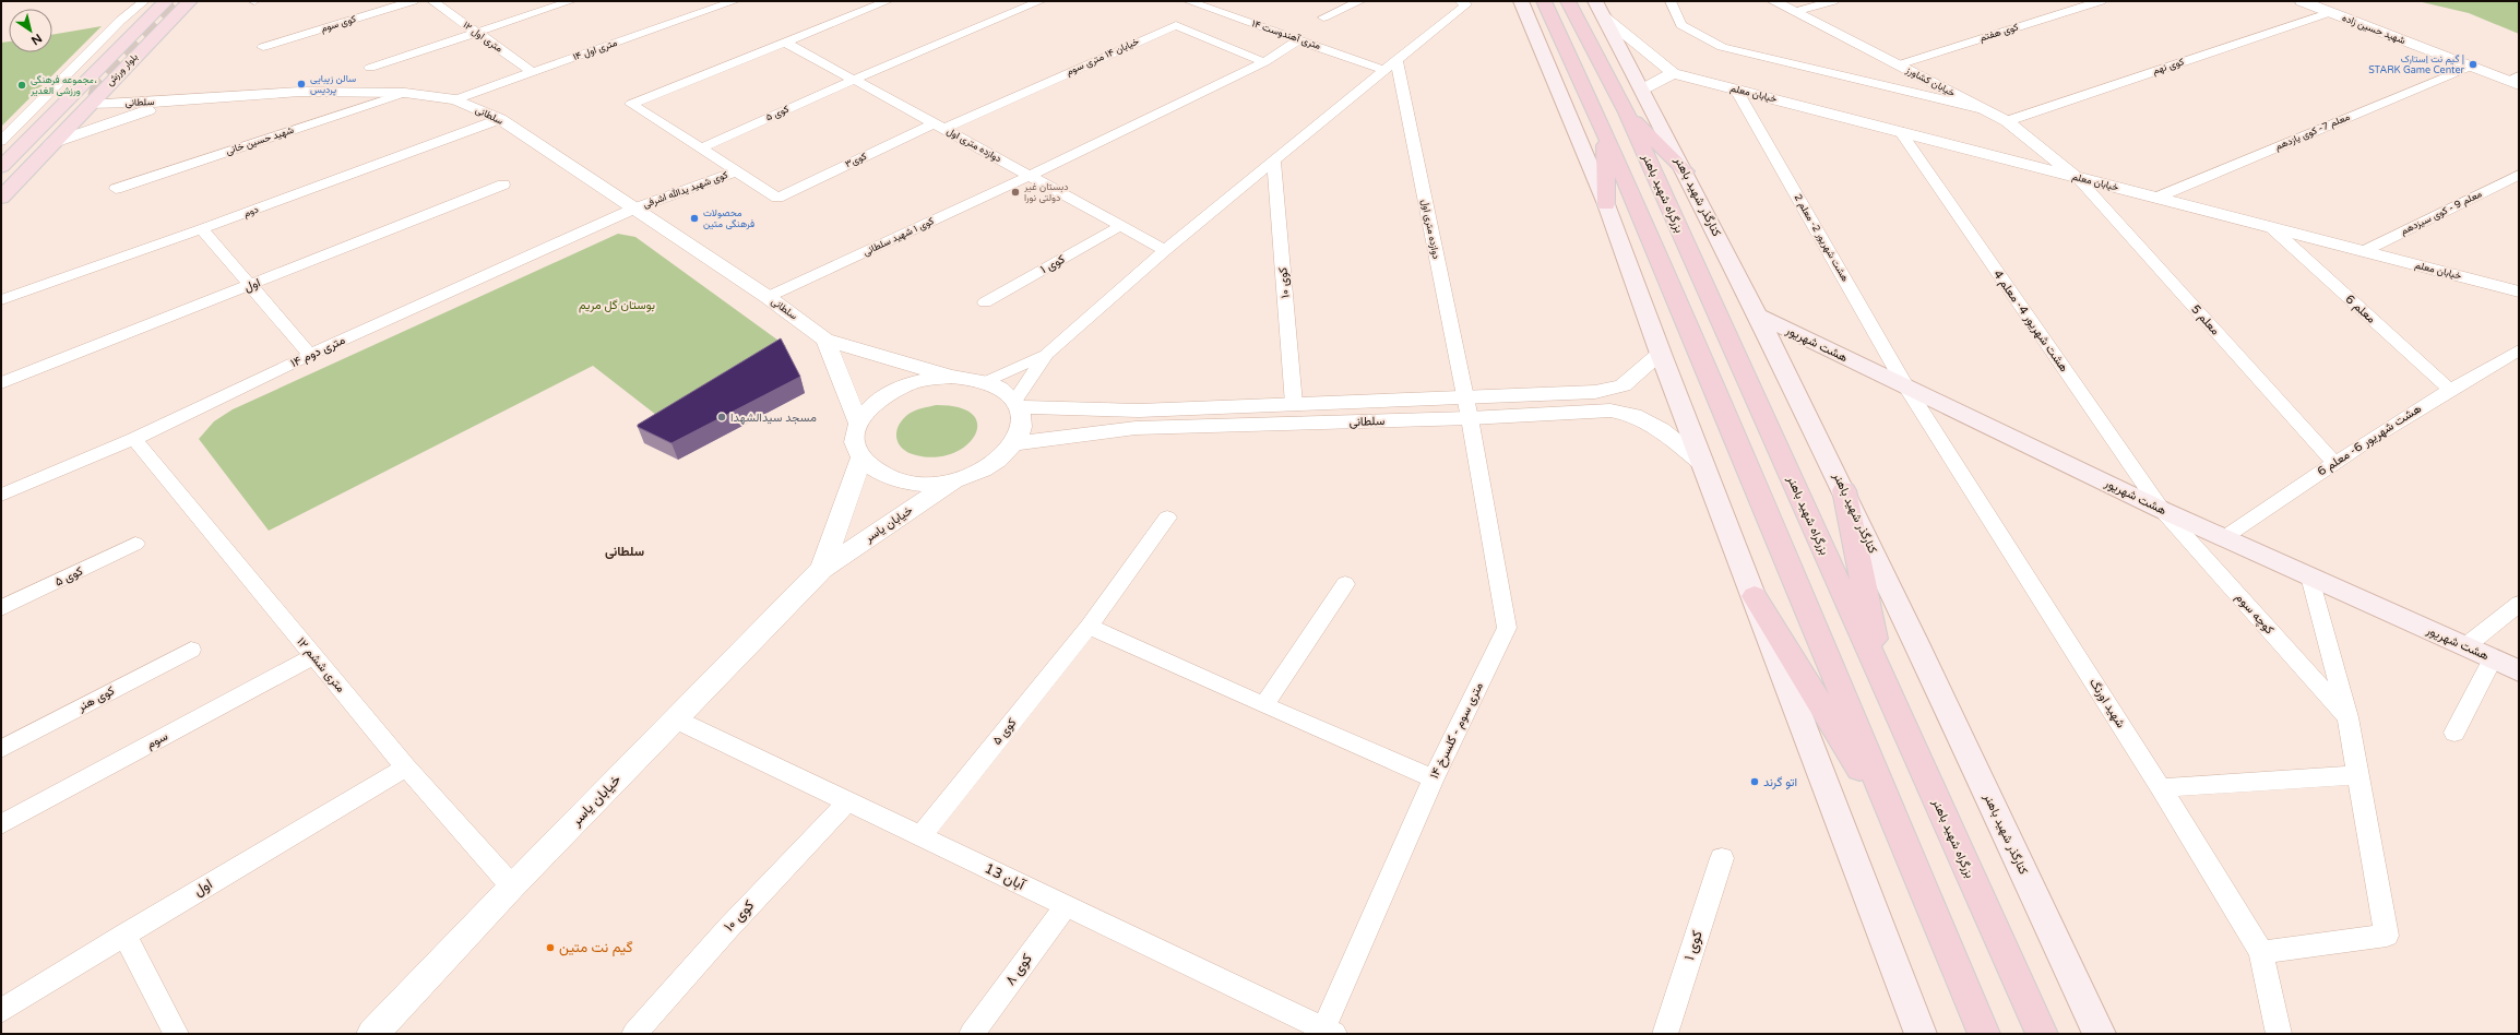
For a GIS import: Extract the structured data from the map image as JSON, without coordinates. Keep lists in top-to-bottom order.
{
  "streets": {
    "highway": ["بزرگراه شهید باهنر"],
    "main road": ["بلوار ورزش", "کنارگذر شهید باهنر", "هشت شهریور"],
    "street": [
      "کوی سوم",
      "شهید حسین زاده",
      "کوی هفتم",
      "۱۴ متری آهندوست",
      "۱۲ متری اول",
      "۱۴ متری اول",
      "خیابان ۱۴ متری سوم",
      "کوی نهم",
      "خیابان کشاورز",
      "خیابان معلم",
      "سلطانی",
      "کوی ۵",
      "معلم 7- کوی یازدهم",
      "شهید حسین خانی",
      "دوازده متری اول",
      "کوی۳",
      "کوی شهید یدالله اشرفی",
      "دوم",
      "معلم 9 - کوی سیزدهم",
      "کوی ۱ شهید سلطانی",
      "هشت شهریور 2- معلم 2",
      "کوی ۱",
      "کوی ۱۰",
      "اول",
      "معلم 6",
      "معلم 5",
      "هشت شهریور 4- معلم 4",
      "۱۴ متری دوم",
      "هشت شهریور 6- معلم 6",
      "خیابان یاسر",
      "کوچه سوم",
      "۱۲ متری ششم",
      "کوی هنر",
      "شهید اورنگ",
      "۱۴ متری سوم - گلسرخ",
      "سوم",
      "13 آبان",
      "کوی ۸"
    ]
  },
  "crossings": [
    ["شهید حسین زاده", "کوی نهم"],
    ["شهید حسین زاده", "معلم 7- کوی یازدهم"],
    ["کوی هفتم", "خیابان کشاورز"],
    ["۱۴ متری آهندوست", "کوی ۱ شهید سلطانی"],
    ["۱۲ متری اول", "۱۴ متری اول"],
    ["۱۴ متری اول", "سلطانی"],
    ["خیابان ۱۴ متری سوم", "دوازده متری اول"],
    ["خیابان ۱۴ متری سوم", "کوی۳"],
    ["خیابان ۱۴ متری سوم", "کوی ۱ شهید سلطانی"],
    ["کوی نهم", "خیابان کشاورز"],
    ["بلوار ورزش", "سلطانی"],
    ["خیابان کشاورز", "خیابان معلم"],
    ["خیابان کشاورز", "معلم 5"],
    ["خیابان معلم", "معلم 7- کوی یازدهم"],
    ["خیابان معلم", "معلم 9 - کوی سیزدهم"],
    ["خیابان معلم", "هشت شهریور 2- معلم 2"],
    ["خیابان معلم", "معلم 6"],
    ["خیابان معلم", "معلم 5"],
    ["خیابان معلم", "هشت شهریور 4- معلم 4"],
    ["سلطانی", "شهید حسین خانی"],
    ["سلطانی", "دوازده متری اول"],
    ["سلطانی", "کوی شهید یدالله اشرفی"],
    ["سلطانی", "دوم"],
    ["سلطانی", "کوی ۱ شهید سلطانی"],
    ["سلطانی", "کوی ۱۰"],
    ["سلطانی", "۱۴ متری دوم"],
    ["سلطانی", "خیابان یاسر"],
    ["سلطانی", "۱۴ متری سوم - گلسرخ"],
    ["کوی ۵", "دوازده متری اول"],
    ["کوی ۵", "13 آبان"],
    ["دوازده متری اول", "کوی۳"],
    ["دوازده متری اول", "کوی ۱ شهید سلطانی"],
    ["دوازده متری اول", "کوی ۱"],
    ["دوازده متری اول", "۱۴ متری سوم - گلسرخ"],
    ["کوی۳", "کوی شهید یدالله اشرفی"],
    ["کوی شهید یدالله اشرفی", "۱۴ متری دوم"],
    ["کنارگذر شهید باهنر", "هشت شهریور"],
    ["هشت شهریور 2- معلم 2", "هشت شهریور"],
    ["هشت شهریور 2- معلم 2", "شهید اورنگ"],
    ["کوی ۱۰", "13 آبان"],
    ["اول", "۱۲ متری ششم"],
    ["معلم 6", "هشت شهریور 6- معلم 6"],
    ["معلم 5", "هشت شهریور 6- معلم 6"],
    ["هشت شهریور 4- معلم 4", "هشت شهریور"],
    ["هشت شهریور 4- معلم 4", "کوچه سوم"],
    ["هشت شهریور", "هشت شهریور 6- معلم 6"],
    ["هشت شهریور", "کوچه سوم"],
    ["هشت شهریور", "شهید اورنگ"],
    ["۱۴ متری دوم", "۱۲ متری ششم"],
    ["خیابان یاسر", "۱۲ متری ششم"],
    ["خیابان یاسر", "13 آبان"],
    ["۱۲ متری ششم", "سوم"],
    ["۱۴ متری سوم - گلسرخ", "13 آبان"],
    ["13 آبان", "کوی ۸"]
  ],
  "districts": ["سلطانی"],
  "parks": ["بوستان گل مریم"],
  "places": [
    "گیم نت اِستارک | STARK Game Center",
    "سالن زیبایی پردیس",
    "مجموعه فرهنگی، ورزشی الغدیر",
    "دبستان غیر دولتی نورا",
    "محصولات فرهنگی متین",
    "مسجد سیدالشهدا",
    "اتو گرند",
    "گیم نت متین"
  ],
  "north": "bottom right"
}
